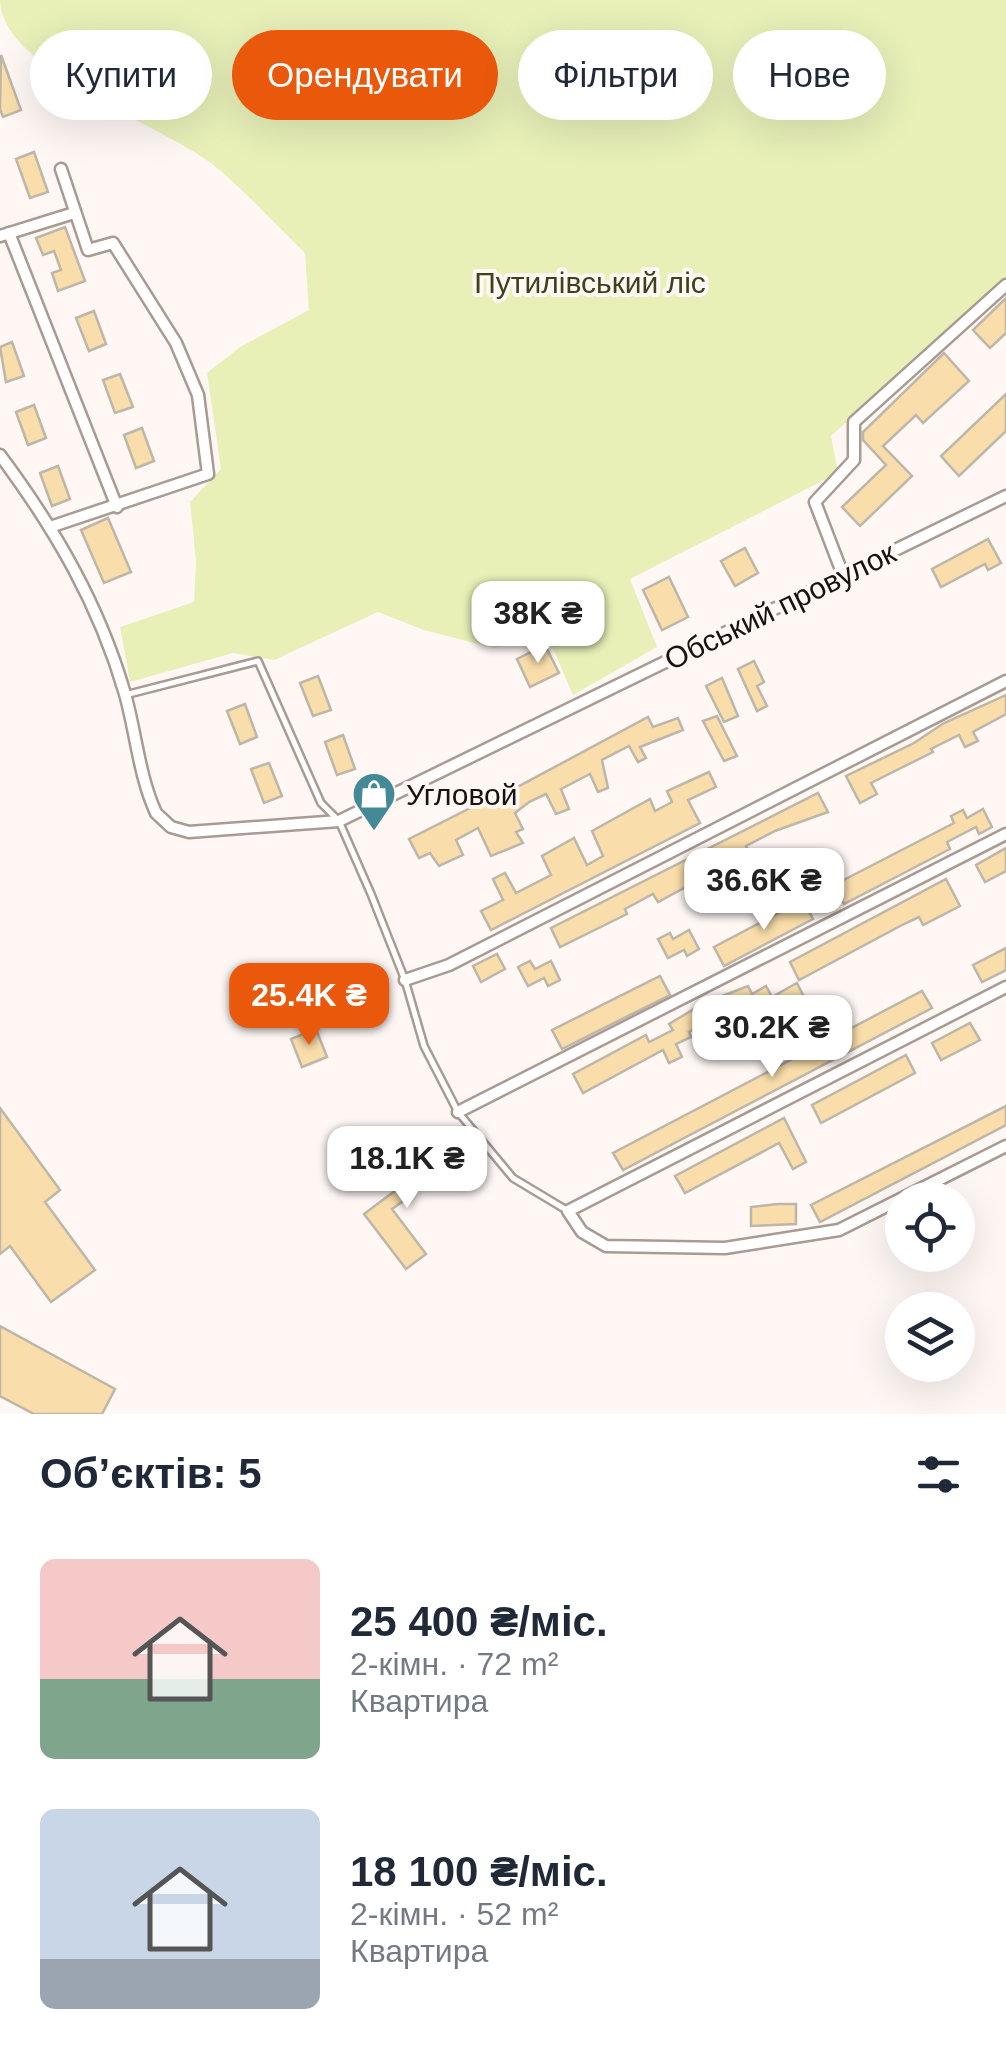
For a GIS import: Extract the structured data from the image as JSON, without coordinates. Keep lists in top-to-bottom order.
{
  "streets": {
    "street": ["Обський провулок"]
  },
  "parks": ["Путилівський ліс"],
  "places": {
    "shop": ["Угловой"]
  },
  "page": {
    "chip": [
      "Купити",
      "Орендувати",
      "Фільтри",
      "Нове"
    ],
    "price": [
      "38K ₴",
      "36.6K ₴",
      "25.4K ₴",
      "30.2K ₴",
      "18.1K ₴"
    ],
    "heading": "Об’єктів: 5",
    "list": [
      {
        "name": "25 400 ₴/міс.",
        "note": "2-кімн. · 72 m² · Квартира"
      },
      {
        "name": "18 100 ₴/міс.",
        "note": "2-кімн. · 52 m² · Квартира"
      }
    ]
  }
}
